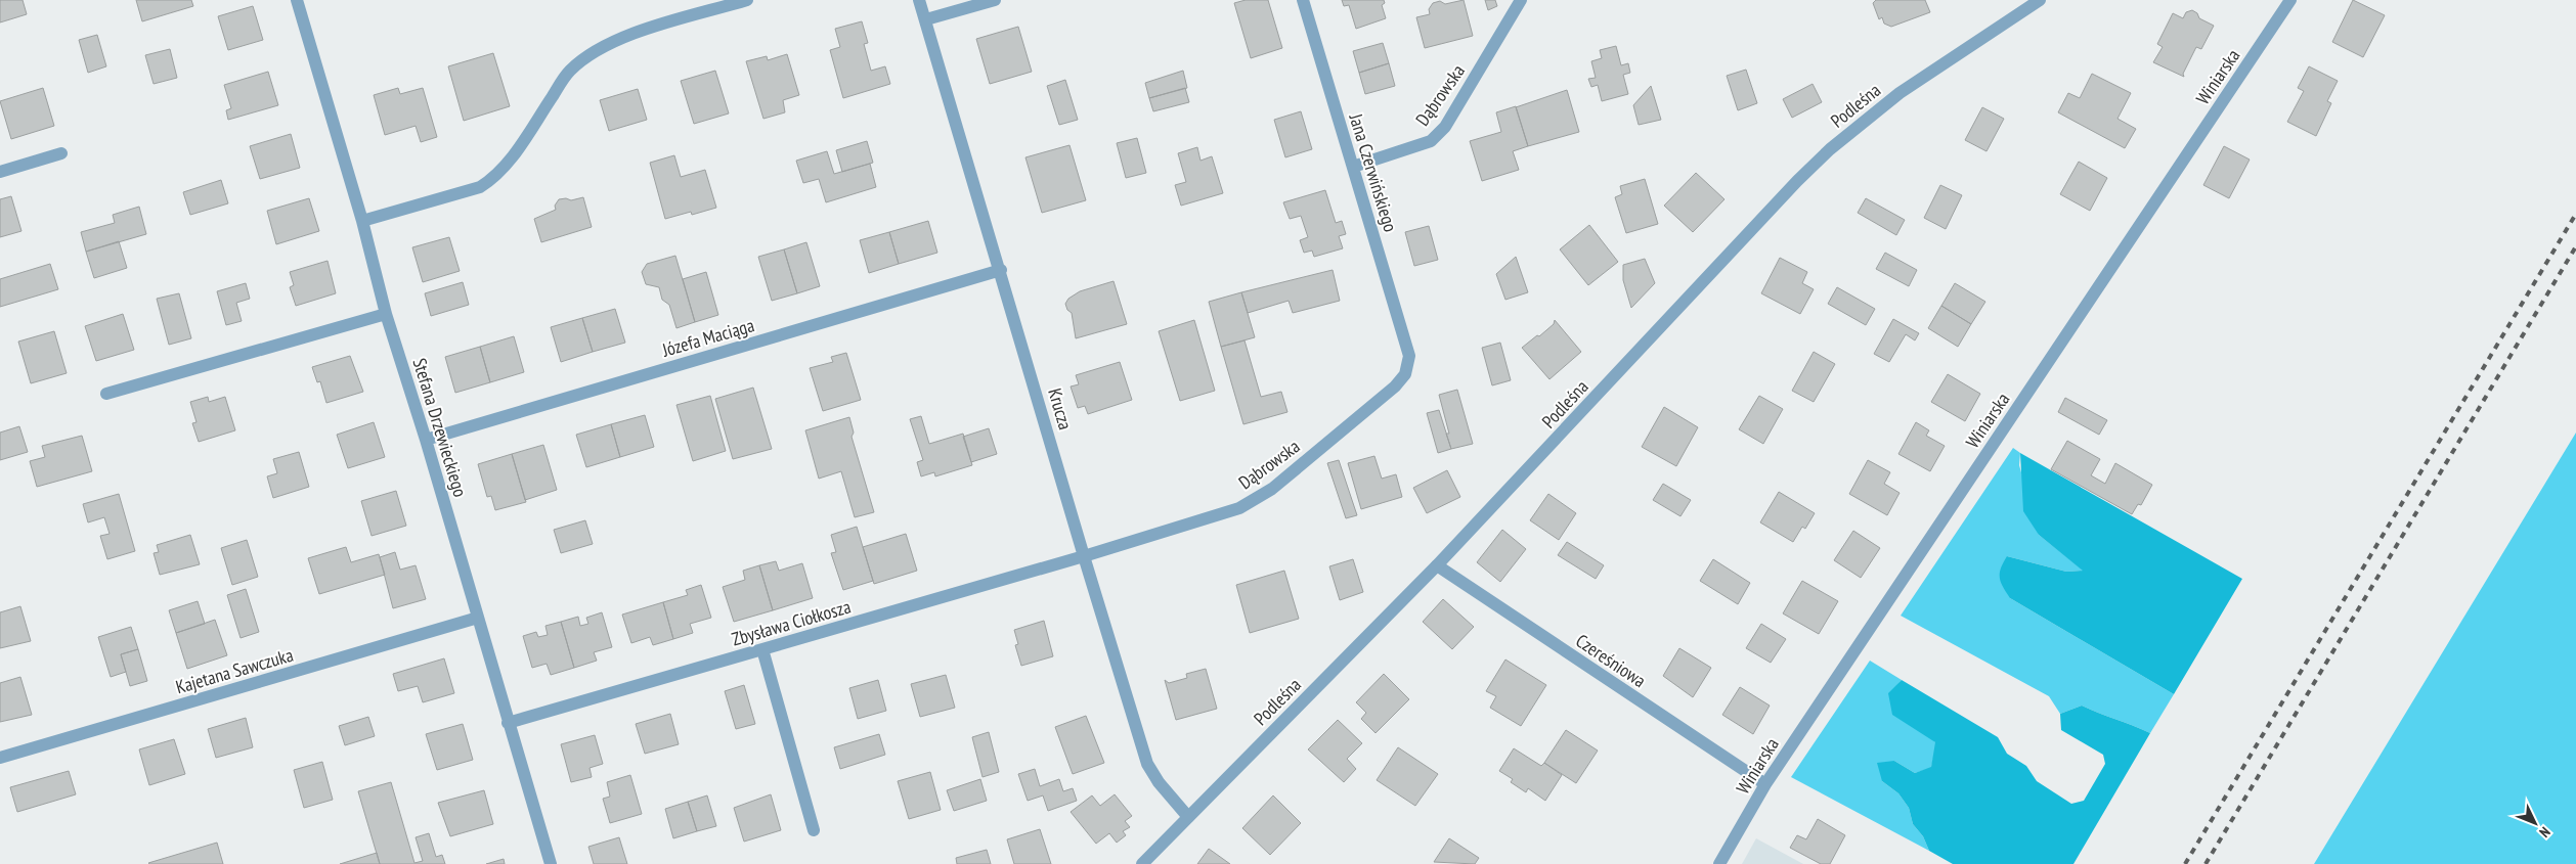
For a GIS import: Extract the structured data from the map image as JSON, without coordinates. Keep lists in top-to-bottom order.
{
  "streets": {
    "street": [
      "Winiarska",
      "Dąbrowska",
      "Podleśna",
      "Jana Czerwińskiego",
      "Józefa Maciąga",
      "Krucza",
      "Stefana Drzewieckiego",
      "Zbysława Ciołkosza",
      "Czereśniowa",
      "Kajetana Sawczuka"
    ]
  },
  "crossings": [
    ["Winiarska", "Czereśniowa"],
    ["Dąbrowska", "Jana Czerwińskiego"],
    ["Dąbrowska", "Krucza"],
    ["Dąbrowska", "Zbysława Ciołkosza"],
    ["Podleśna", "Krucza"],
    ["Podleśna", "Czereśniowa"],
    ["Józefa Maciąga", "Krucza"],
    ["Józefa Maciąga", "Stefana Drzewieckiego"],
    ["Krucza", "Zbysława Ciołkosza"],
    ["Stefana Drzewieckiego", "Zbysława Ciołkosza"],
    ["Stefana Drzewieckiego", "Kajetana Sawczuka"]
  ],
  "north": "bottom right"
}
